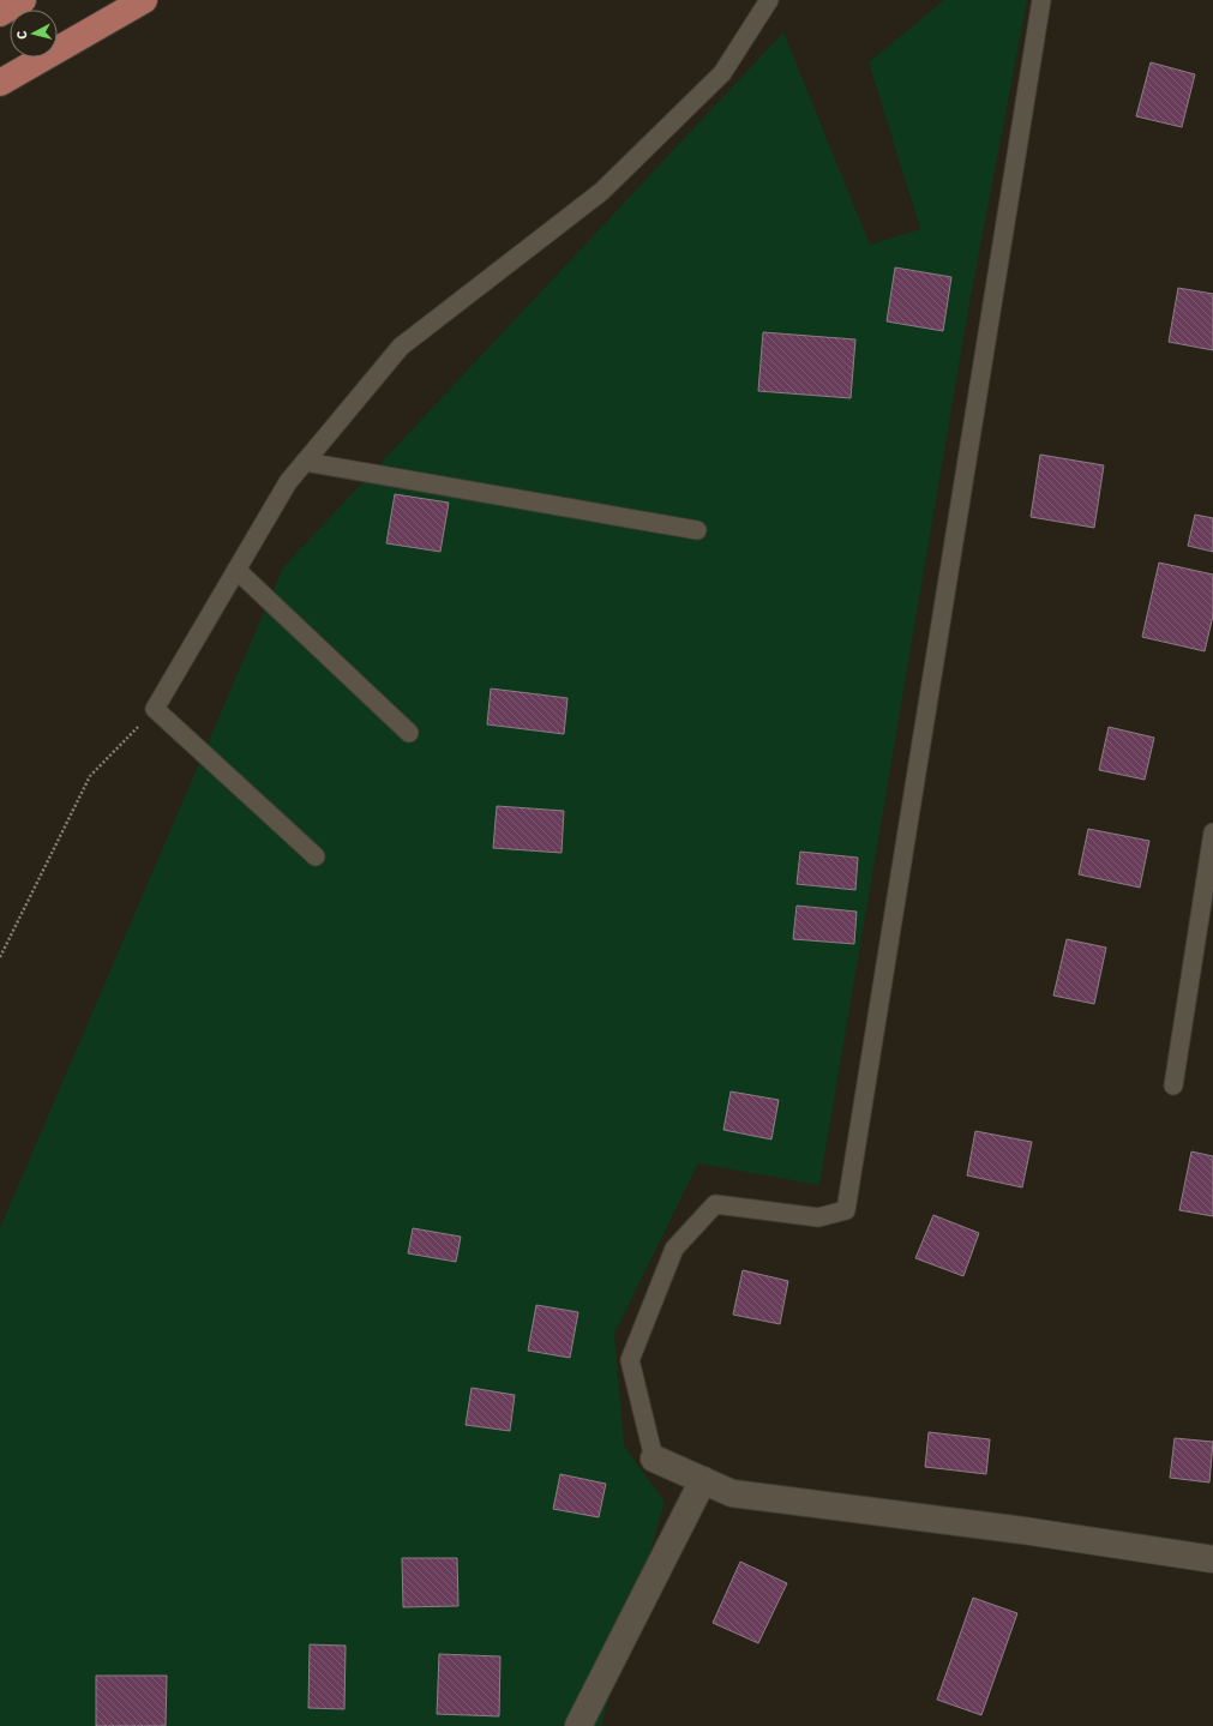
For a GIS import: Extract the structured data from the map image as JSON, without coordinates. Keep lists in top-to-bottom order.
{
  "north": "left"
}
